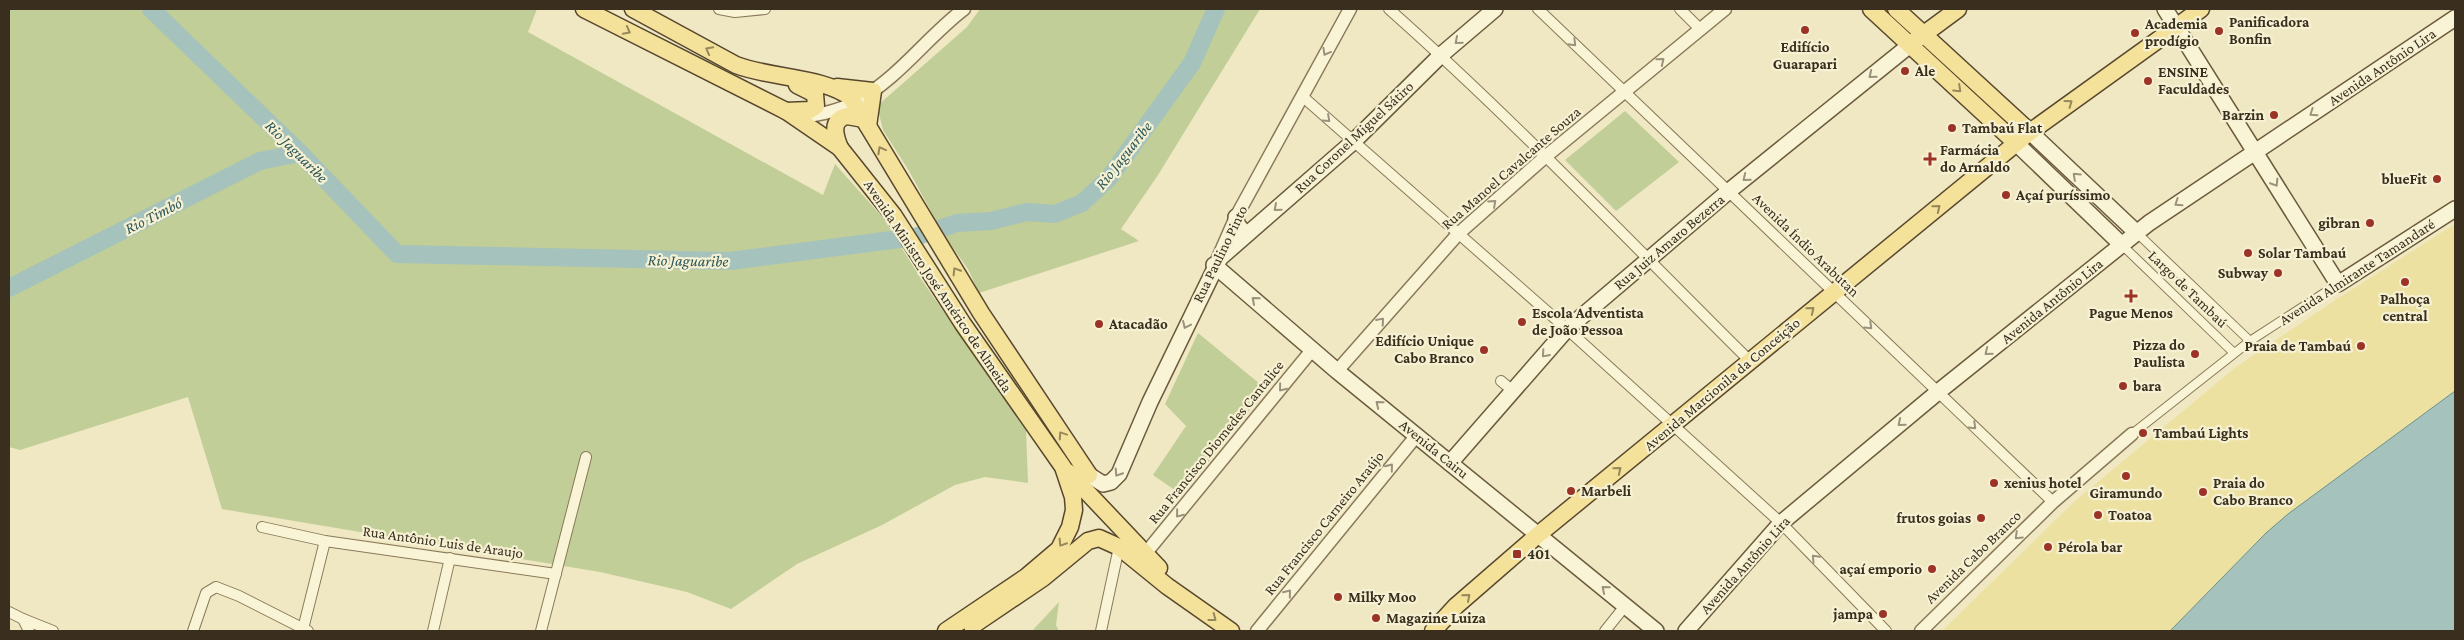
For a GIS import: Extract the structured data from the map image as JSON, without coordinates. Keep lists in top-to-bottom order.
{
  "streets": {
    "main road": [
      "Avenida Antônio Lira",
      "Rua Coronel Miguel Sátiro",
      "Rua Juiz Amaro Bezerra",
      "Rua Paulino Pinto",
      "Avenida Almirante Tamandaré",
      "Avenida Ministro José Américo de Almeida",
      "Avenida Marcionila da Conceição",
      "Avenida Cairu"
    ],
    "street": [
      "Rua Manoel Cavalcante Souza",
      "Avenida Índio Arabutan",
      "Largo de Tambaú",
      "Rua Francisco Diomedes Cantalice",
      "Rua Francisco Carneiro Araújo",
      "Rua Antônio Luis de Araujo",
      "Avenida Cabo Branco"
    ]
  },
  "crossings": [
    ["Avenida Antônio Lira", "Avenida Índio Arabutan"],
    ["Avenida Antônio Lira", "Largo de Tambaú"],
    ["Rua Coronel Miguel Sátiro", "Rua Paulino Pinto"],
    ["Rua Coronel Miguel Sátiro", "Avenida Cairu"],
    ["Rua Manoel Cavalcante Souza", "Avenida Índio Arabutan"],
    ["Rua Manoel Cavalcante Souza", "Avenida Cairu"],
    ["Rua Juiz Amaro Bezerra", "Avenida Índio Arabutan"],
    ["Rua Juiz Amaro Bezerra", "Avenida Cairu"],
    ["Avenida Índio Arabutan", "Avenida Marcionila da Conceição"],
    ["Avenida Índio Arabutan", "Avenida Cabo Branco"],
    ["Rua Paulino Pinto", "Avenida Ministro José Américo de Almeida"],
    ["Rua Paulino Pinto", "Avenida Cairu"],
    ["Avenida Almirante Tamandaré", "Largo de Tambaú"],
    ["Avenida Almirante Tamandaré", "Avenida Cabo Branco"],
    ["Largo de Tambaú", "Avenida Cabo Branco"],
    ["Avenida Marcionila da Conceição", "Avenida Cairu"],
    ["Rua Francisco Diomedes Cantalice", "Avenida Cairu"],
    ["Avenida Cairu", "Rua Francisco Carneiro Araújo"]
  ],
  "one_way": [
    "Avenida Antônio Lira",
    "Rua Coronel Miguel Sátiro",
    "Rua Manoel Cavalcante Souza",
    "Rua Juiz Amaro Bezerra",
    "Avenida Índio Arabutan",
    "Rua Paulino Pinto",
    "Avenida Marcionila da Conceição",
    "Rua Francisco Diomedes Cantalice",
    "Avenida Cairu",
    "Rua Francisco Carneiro Araújo",
    "Avenida Cabo Branco"
  ],
  "water": ["Rio Jaguaribe", "Rio Timbó"],
  "places": {
    "other": [
      "Edifício Guarapari",
      "Panificadora Bonfin",
      "Academia prodígio",
      "Ale",
      "ENSINE Faculdades",
      "Barzin",
      "Tambaú Flat",
      "blueFit",
      "Açaí puríssimo",
      "gibran",
      "Solar Tambaú",
      "Subway",
      "Palhoça central",
      "Escola Adventista de João Pessoa",
      "Atacadão",
      "Praia de Tambaú",
      "Edifício Unique Cabo Branco",
      "Pizza do Paulista",
      "bara",
      "Tambaú Lights",
      "Giramundo",
      "xenius hotel",
      "Marbeli",
      "Praia do Cabo Branco",
      "Toatoa",
      "frutos goias",
      "Pérola bar",
      "açaí emporio",
      "Milky Moo",
      "jampa",
      "Magazine Luiza"
    ],
    "health": ["Farmácia do Arnaldo", "Pague Menos"],
    "transit": ["401"]
  }
}
